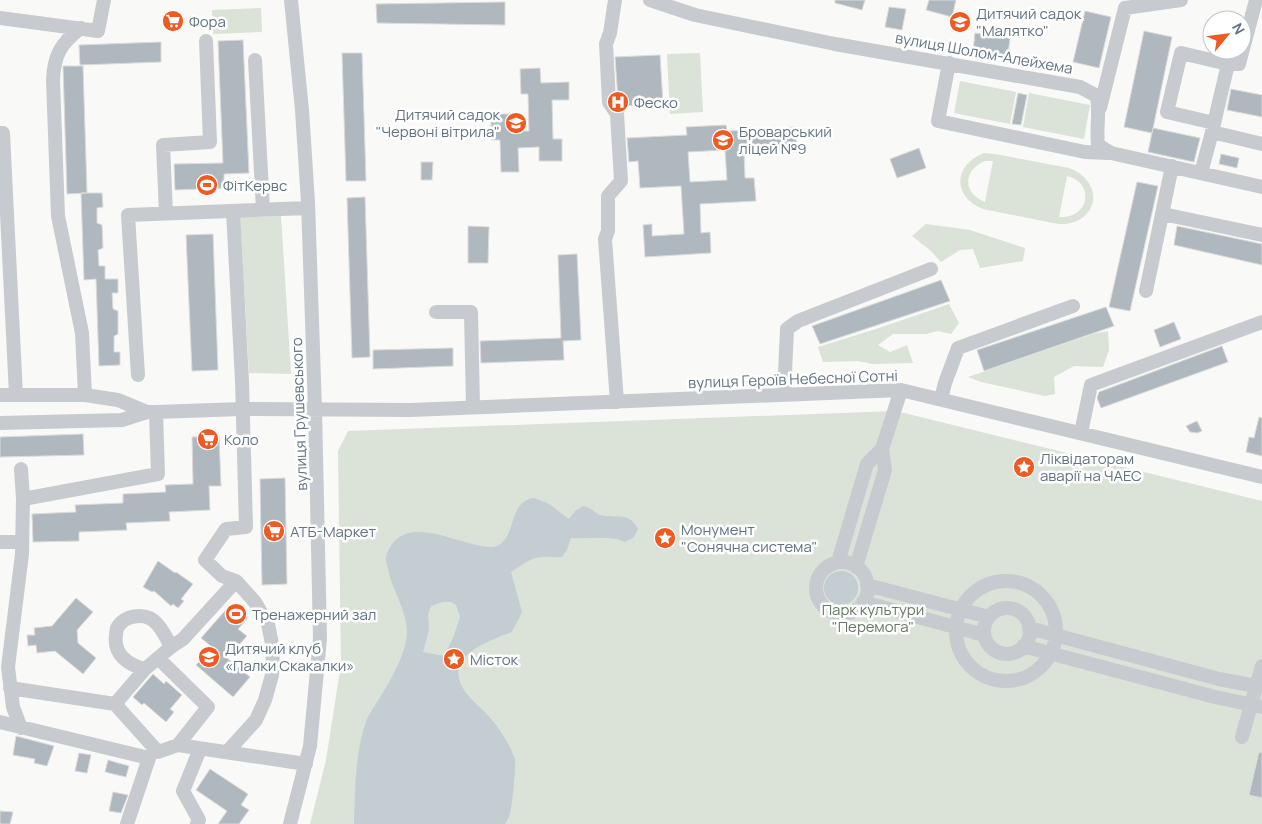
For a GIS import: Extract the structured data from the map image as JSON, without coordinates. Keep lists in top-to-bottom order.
{
  "streets": {
    "street": ["вулиця Шолом-Алейхема", "вулиця Героїв Небесної Сотні", "вулиця Грушевського"]
  },
  "crossings": [
    ["вулиця Героїв Небесної Сотні", "вулиця Грушевського"]
  ],
  "parks": ["Парк культури \"Перемога\""],
  "places": {
    "supermarket": ["Фора", "Коло", "АТБ-Маркет"],
    "school or university": [
      "Дитячий садок \"Малятко\"",
      "Дитячий садок \"Червоні вітрила\"",
      "Броварський ліцей №9",
      "Дитячий клуб «Палки Скакалки»"
    ],
    "hospital": ["Феско"],
    "sports": ["ФітКервс", "Тренажерний зал"],
    "place": ["Ліквідаторам аварії на ЧАЕС", "Монумент \"Сонячна система\"", "Місток"]
  },
  "north": "top right"
}
